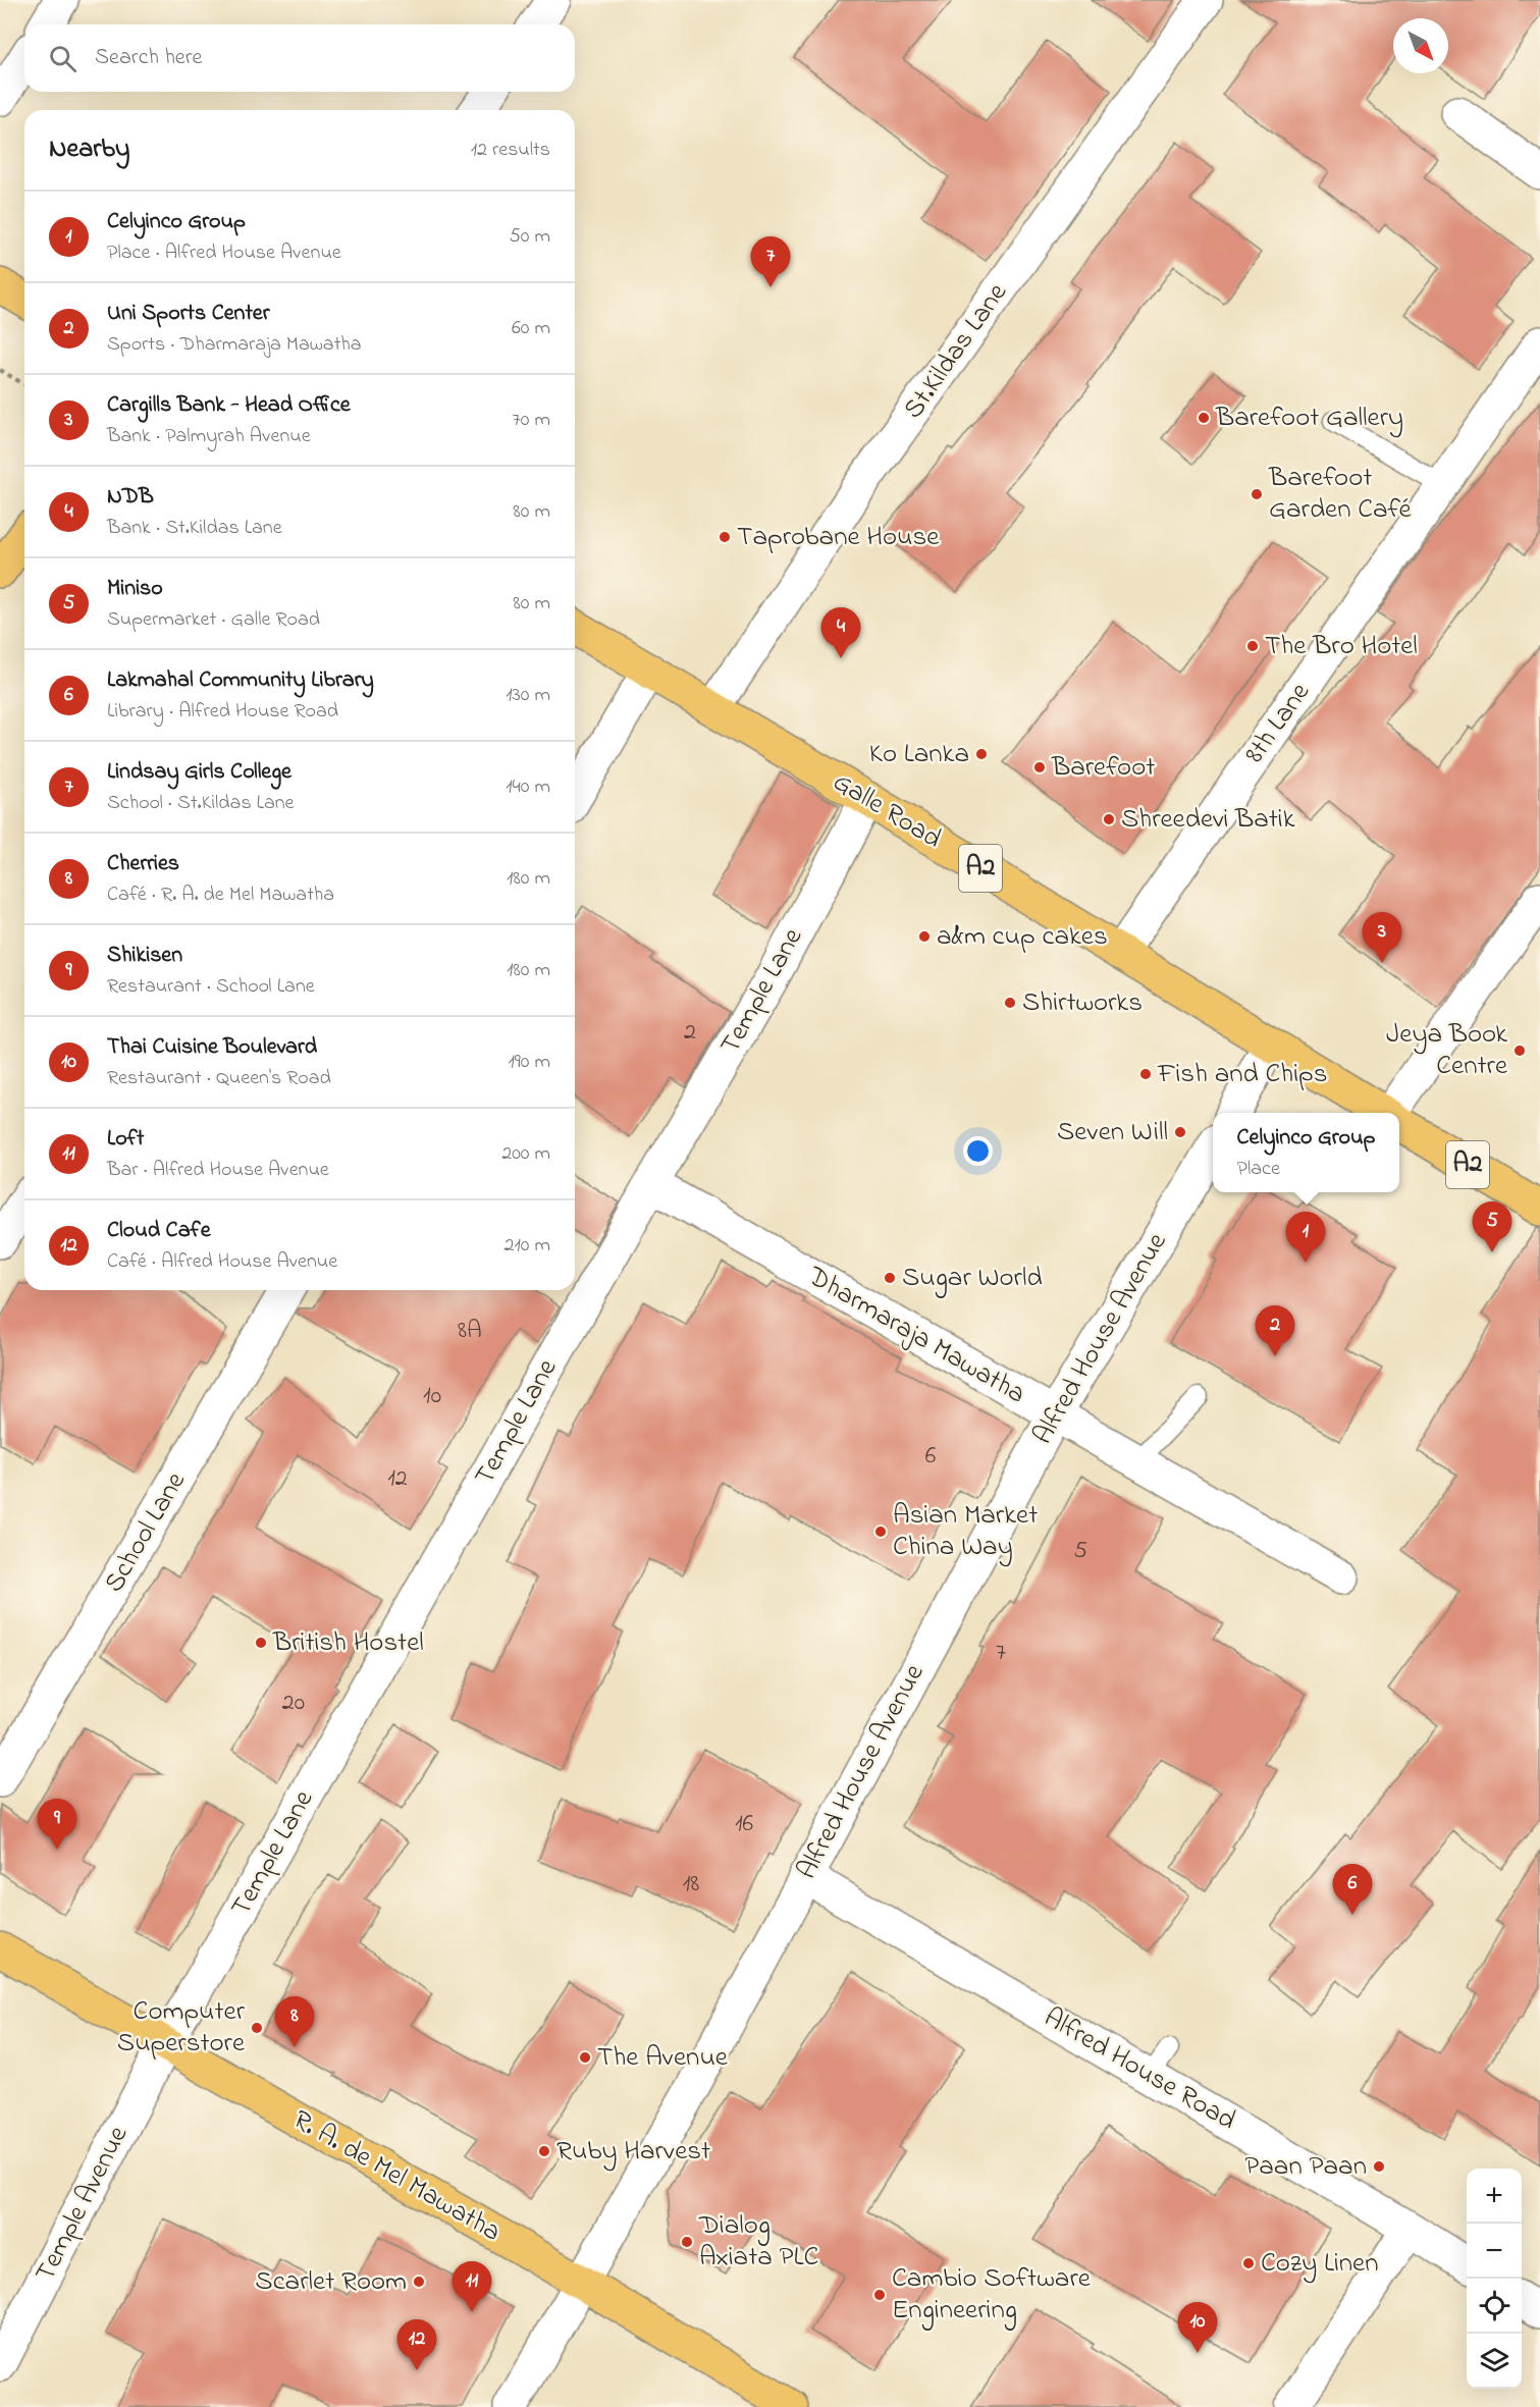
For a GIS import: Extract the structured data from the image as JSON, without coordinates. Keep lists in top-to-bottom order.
{
  "streets": {
    "main road": ["Galle Road", "A2", "R. A. de Mel Mawatha"],
    "street": [
      "St.Kildas Lane",
      "8th Lane",
      "Temple Lane",
      "Dharmaraja Mawatha",
      "Alfred House Avenue",
      "School Lane",
      "Alfred House Road",
      "Temple Avenue"
    ]
  },
  "crossings": [
    ["St.Kildas Lane", "Galle Road"],
    ["8th Lane", "Galle Road"],
    ["Galle Road", "Temple Lane"],
    ["Temple Lane", "Dharmaraja Mawatha"],
    ["Temple Lane", "R. A. de Mel Mawatha"],
    ["Temple Lane", "Temple Avenue"],
    ["Dharmaraja Mawatha", "Alfred House Avenue"],
    ["Alfred House Avenue", "Alfred House Road"],
    ["Alfred House Avenue", "R. A. de Mel Mawatha"],
    ["R. A. de Mel Mawatha", "Temple Avenue"]
  ],
  "places": [
    "Barefoot Gallery",
    "Barefoot Garden Café",
    "Taprobane House",
    "The Bro Hotel",
    "Ko Lanka",
    "Barefoot",
    "Shreedevi Batik",
    "a&m cup cakes",
    "Shirtworks",
    "Jeya Book Centre",
    "Fish and Chips",
    "Seven Will",
    "Sugar World",
    "Asian Market China Way",
    "British Hostel",
    "Computer Superstore",
    "The Avenue",
    "Ruby Harvest",
    "Paan Paan",
    "Dialog Axiata PLC",
    "Cozy Linen",
    "Scarlet Room",
    "Cambio Software Engineering"
  ],
  "house_numbers": [
    "2",
    "8A",
    "10",
    "6",
    "12",
    "5",
    "7",
    "20",
    "16",
    "18"
  ],
  "north": "bottom right",
  "page": {
    "search": "Search here",
    "heading": ["Nearby", "12 results"],
    "list": [
      {
        "mark": "1",
        "name": "Celyinco Group",
        "note": "Place · Alfred House Avenue",
        "value": "50 m"
      },
      {
        "mark": "2",
        "name": "Uni Sports Center",
        "note": "Sports · Dharmaraja Mawatha",
        "value": "60 m"
      },
      {
        "mark": "3",
        "name": "Cargills Bank - Head Office",
        "note": "Bank · Palmyrah Avenue",
        "value": "70 m"
      },
      {
        "mark": "4",
        "name": "NDB",
        "note": "Bank · St.Kildas Lane",
        "value": "80 m"
      },
      {
        "mark": "5",
        "name": "Miniso",
        "note": "Supermarket · Galle Road",
        "value": "80 m"
      },
      {
        "mark": "6",
        "name": "Lakmahal Community Library",
        "note": "Library · Alfred House Road",
        "value": "130 m"
      },
      {
        "mark": "7",
        "name": "Lindsay Girls College",
        "note": "School · St.Kildas Lane",
        "value": "140 m"
      },
      {
        "mark": "8",
        "name": "Cherries",
        "note": "Café · R. A. de Mel Mawatha",
        "value": "180 m"
      },
      {
        "mark": "9",
        "name": "Shikisen",
        "note": "Restaurant · School Lane",
        "value": "180 m"
      },
      {
        "mark": "10",
        "name": "Thai Cuisine Boulevard",
        "note": "Restaurant · Queen's Road",
        "value": "190 m"
      },
      {
        "mark": "11",
        "name": "Loft",
        "note": "Bar · Alfred House Avenue",
        "value": "200 m"
      },
      {
        "mark": "12",
        "name": "Cloud Cafe",
        "note": "Café · Alfred House Avenue",
        "value": "210 m"
      }
    ],
    "pins": [
      "7",
      "4",
      "3",
      "5",
      "1",
      "2",
      "9",
      "6",
      "8",
      "11",
      "10",
      "12"
    ],
    "popup": ["Celyinco Group", "Place"],
    "map_buttons": ["+", "−"]
  }
}
